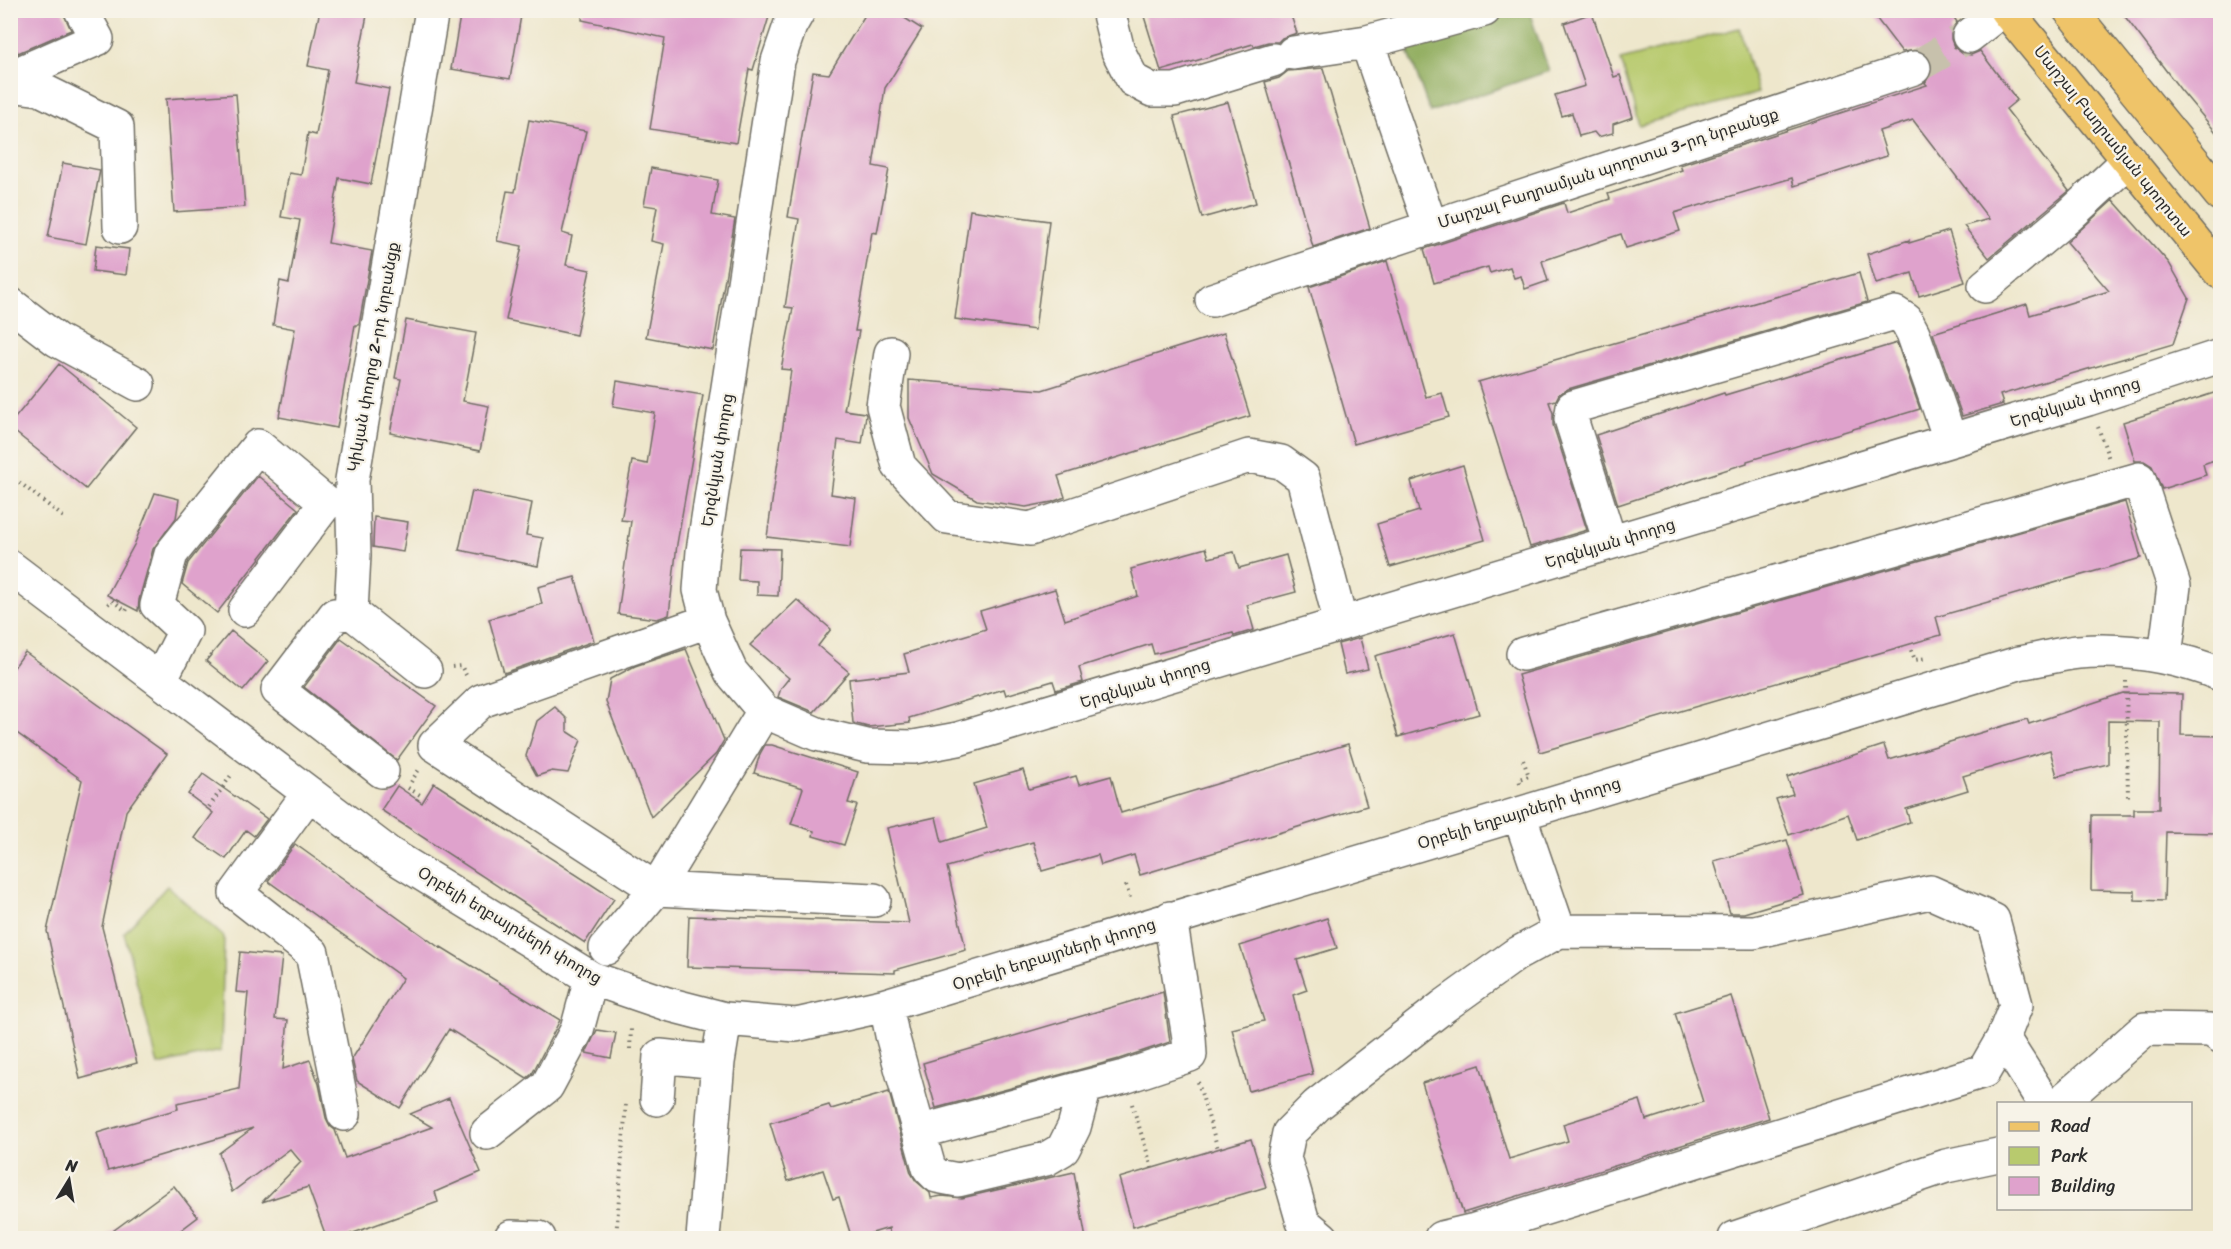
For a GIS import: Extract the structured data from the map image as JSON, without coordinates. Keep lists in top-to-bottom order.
{
  "streets": {
    "main road": ["Մարշալ Բաղրամյան պողոտա"],
    "street": [
      "Մարշալ Բաղրամյան պողոտա 3-րդ նրբանցք",
      "Կիևյան փողոց 2-րդ նրբանցք",
      "Երզնկյան փողոց",
      "Օրբելի եղբայրների փողոց"
    ]
  },
  "legend": ["Road", "Park", "Building"],
  "north": "top"
}
